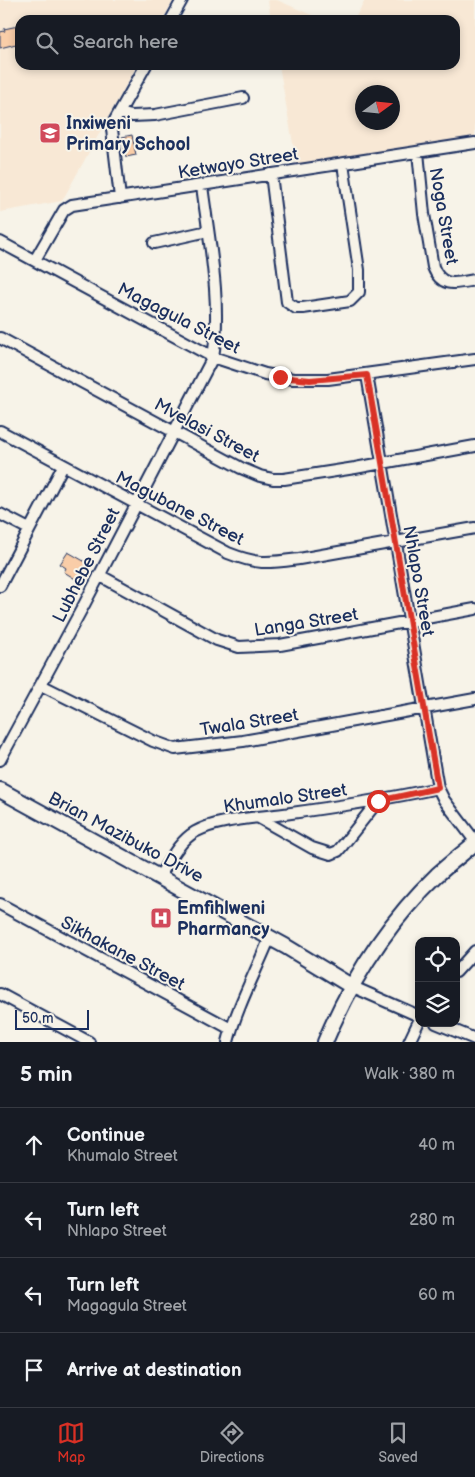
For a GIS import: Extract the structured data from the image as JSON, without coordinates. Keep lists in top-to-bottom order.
{
  "streets": {
    "street": [
      "Ketwayo Street",
      "Noga Street",
      "Magagula Street",
      "Mvelasi Street",
      "Magubane Street",
      "Lubhebe Street",
      "Nhlapo Street",
      "Langa Street",
      "Twala Street",
      "Khumalo Street",
      "Brian Mazibuko Drive",
      "Sikhakane Street"
    ]
  },
  "crossings": [
    ["Ketwayo Street", "Noga Street"],
    ["Ketwayo Street", "Magagula Street"],
    ["Magagula Street", "Lubhebe Street"],
    ["Magagula Street", "Nhlapo Street"],
    ["Mvelasi Street", "Lubhebe Street"],
    ["Mvelasi Street", "Nhlapo Street"],
    ["Magubane Street", "Lubhebe Street"],
    ["Magubane Street", "Nhlapo Street"],
    ["Lubhebe Street", "Langa Street"],
    ["Lubhebe Street", "Twala Street"],
    ["Nhlapo Street", "Langa Street"],
    ["Nhlapo Street", "Twala Street"],
    ["Nhlapo Street", "Khumalo Street"],
    ["Khumalo Street", "Brian Mazibuko Drive"]
  ],
  "places": {
    "school or university": ["Inxiweni Primary School"],
    "hospital": ["Emfihlweni Pharmancy"]
  },
  "scale_bar": "50 m",
  "north": "right",
  "page": {
    "search": "Search here",
    "scale": "50 m",
    "heading": ["5 min", "Walk · 380 m"],
    "list": [
      ["Continue", "Khumalo Street", "40 m"],
      ["Turn left", "Nhlapo Street", "280 m"],
      ["Turn left", "Magagula Street", "60 m"],
      "Arrive at destination"
    ],
    "nav": ["Map", "Directions", "Saved"]
  }
}
